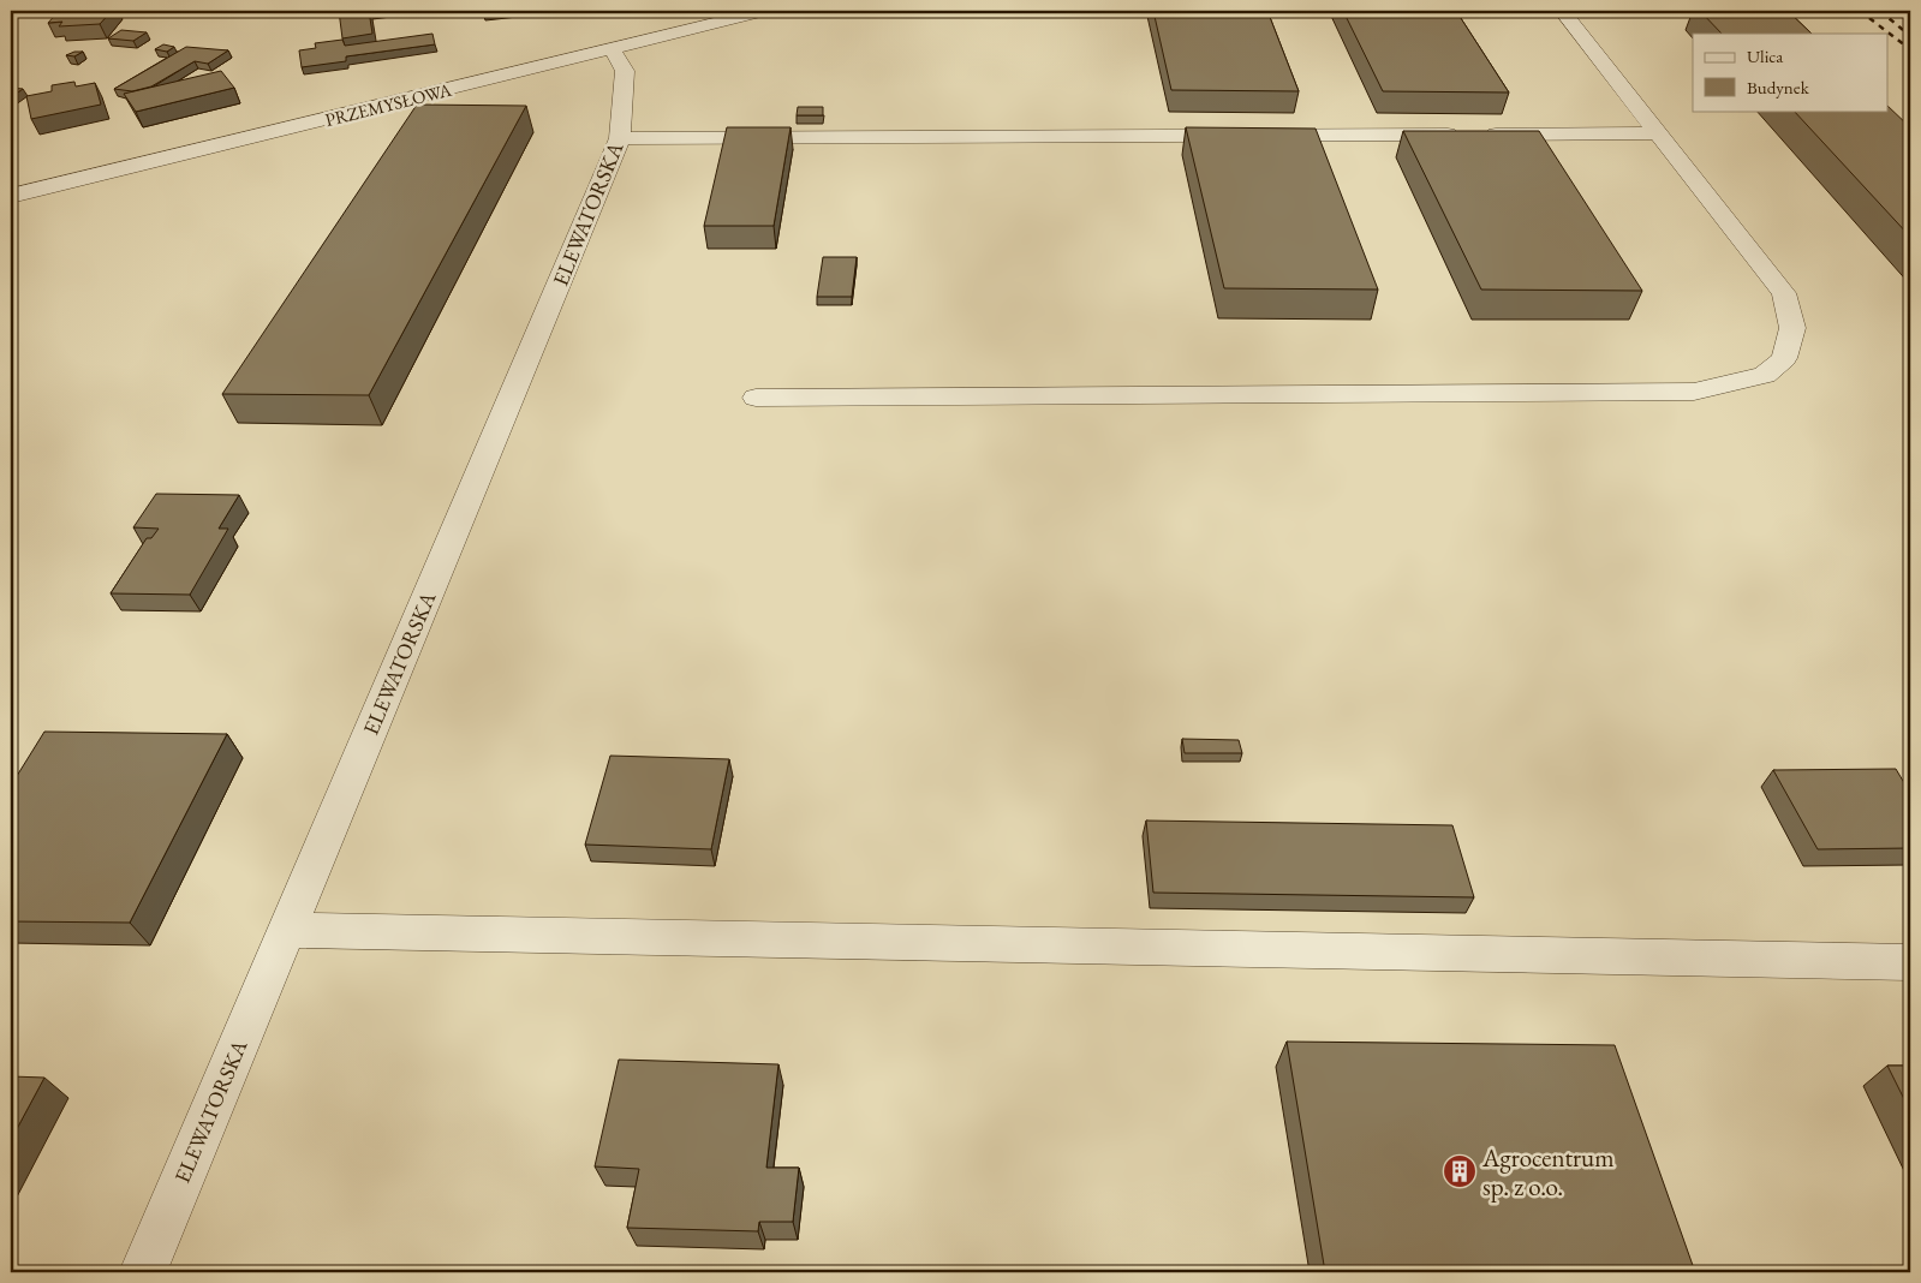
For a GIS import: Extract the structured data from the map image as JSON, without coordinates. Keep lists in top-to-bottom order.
{
  "streets": {
    "street": ["PRZEMYSŁOWA", "ELEWATORSKA"]
  },
  "crossings": [
    ["PRZEMYSŁOWA", "ELEWATORSKA"]
  ],
  "places": {
    "building": ["Agrocentrum sp. z o.o."]
  },
  "legend": ["Ulica", "Budynek"]
}
